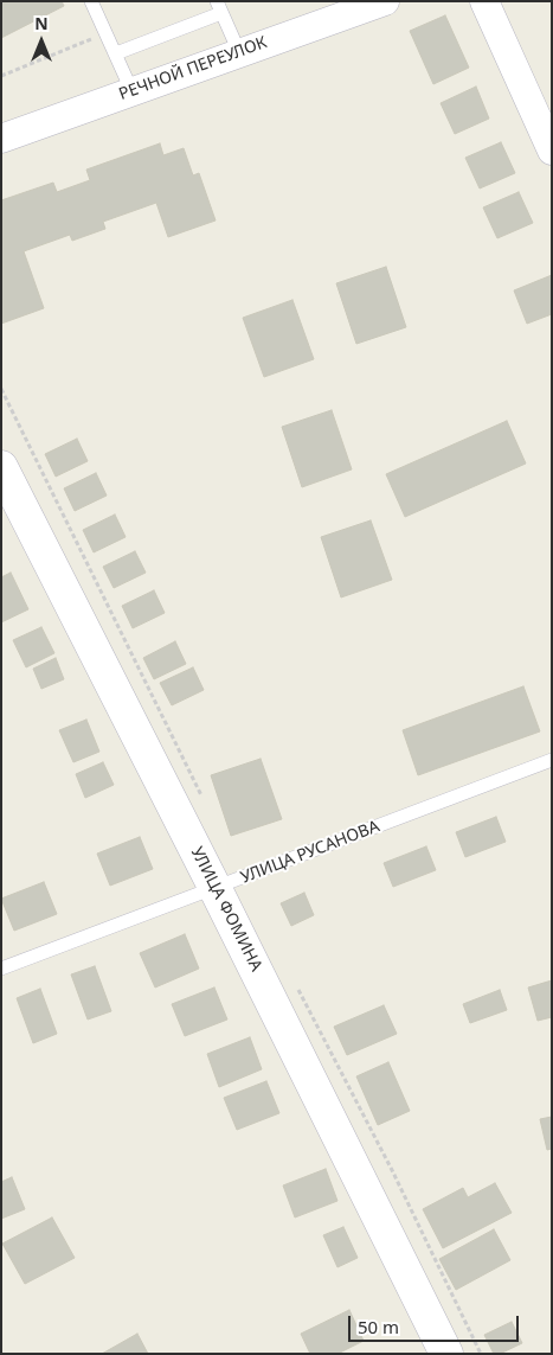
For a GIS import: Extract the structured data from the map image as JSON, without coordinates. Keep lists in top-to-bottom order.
{
  "streets": {
    "street": ["РЕЧНОЙ ПЕРЕУЛОК", "УЛИЦА ФОМИНА"],
    "lane": ["УЛИЦА РУСАНОВА"]
  },
  "crossings": [
    ["УЛИЦА РУСАНОВА", "УЛИЦА ФОМИНА"]
  ],
  "scale_bar": "50 m",
  "north": "top"
}
